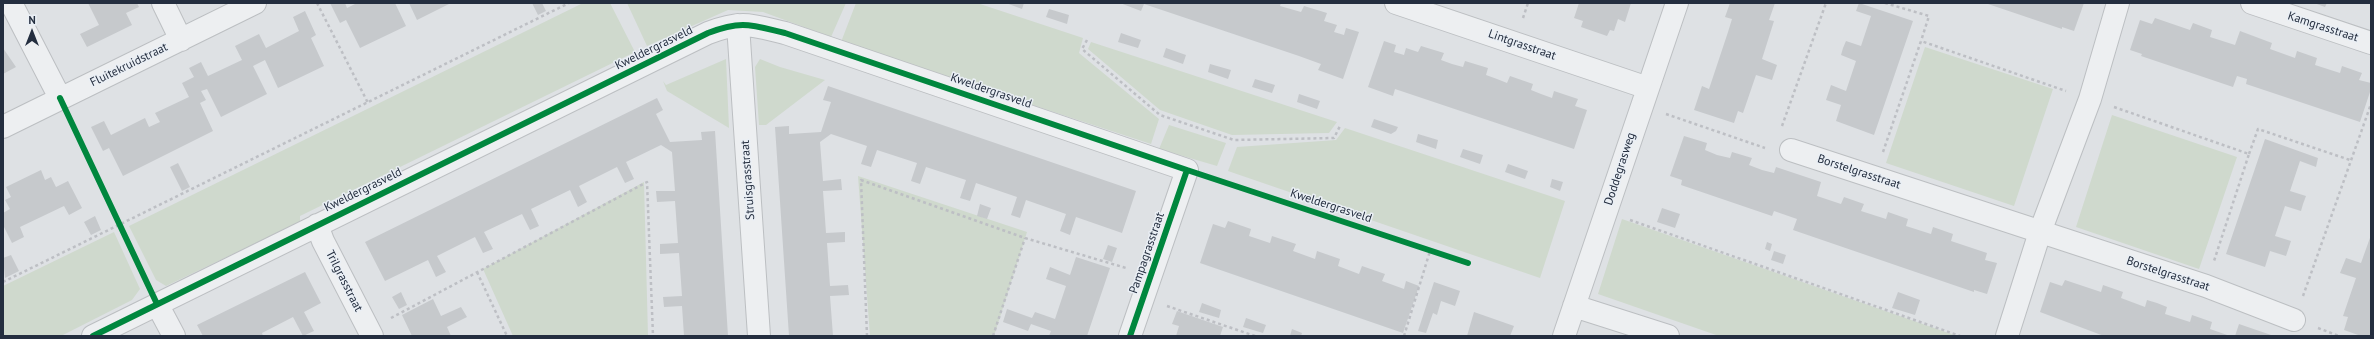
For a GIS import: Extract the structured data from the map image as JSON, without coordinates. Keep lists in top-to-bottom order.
{
  "streets": {
    "street": [
      "Kamgrasstraat",
      "Lintgrasstraat",
      "Kweldergrasveld",
      "Fluitekruidstraat",
      "Doddegrasweg",
      "Borstelgrasstraat",
      "Struisgrasstraat",
      "Pampagrasstraat",
      "Trilgrasstraat"
    ]
  },
  "crossings": [
    ["Lintgrasstraat", "Doddegrasweg"],
    ["Kweldergrasveld", "Struisgrasstraat"],
    ["Kweldergrasveld", "Pampagrasstraat"],
    ["Kweldergrasveld", "Trilgrasstraat"]
  ],
  "north": "top"
}
